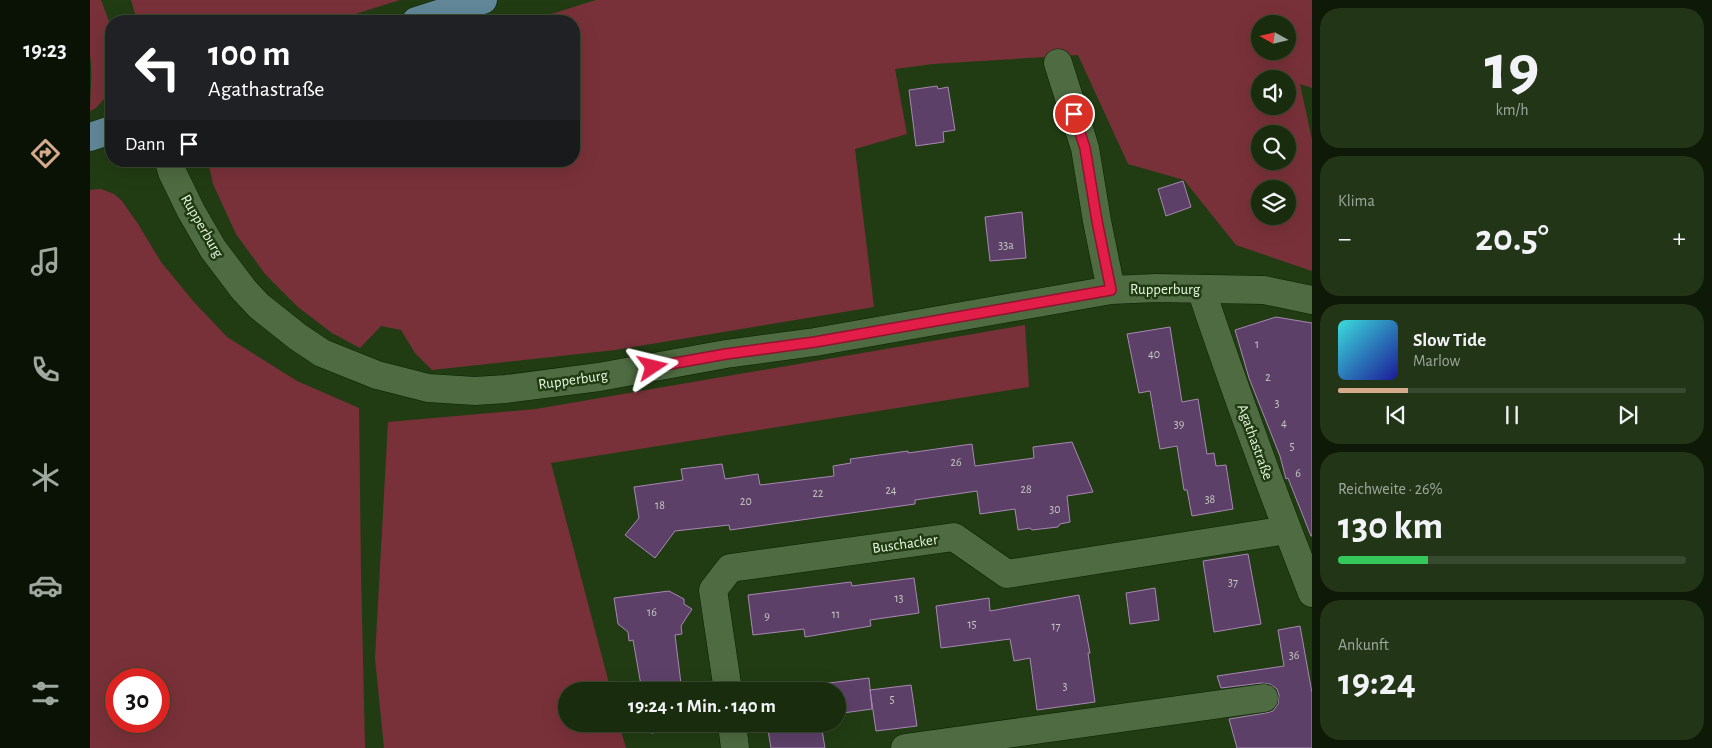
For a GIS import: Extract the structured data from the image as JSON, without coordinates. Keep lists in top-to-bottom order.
{
  "streets": {
    "street": ["Rupperburg", "Agathastraße", "Buschacker"]
  },
  "crossings": [
    ["Rupperburg", "Agathastraße"],
    ["Agathastraße", "Buschacker"]
  ],
  "house_numbers": [
    "33a",
    "1",
    "40",
    "2",
    "3",
    "4",
    "39",
    "5",
    "26",
    "6",
    "28",
    "24",
    "22",
    "38",
    "20",
    "18",
    "30",
    "37",
    "13",
    "16",
    "11",
    "9",
    "15",
    "17",
    "36",
    "3",
    "5"
  ],
  "north": "left",
  "page": {
    "tabs": "19:23",
    "tile": [
      ["19", "km/h"],
      "Klima",
      ["Reichweite · 26%", "130 km"],
      ["Ankunft", "19:24"]
    ],
    "turn": ["100 m", "Agathastraße"],
    "then": "Dann",
    "heat": ["−", "20.5°", "+"],
    "song": ["Slow Tide", "Marlow"],
    "limit": "30",
    "trip": "19:24 · 1 Min. · 140 m"
  }
}
